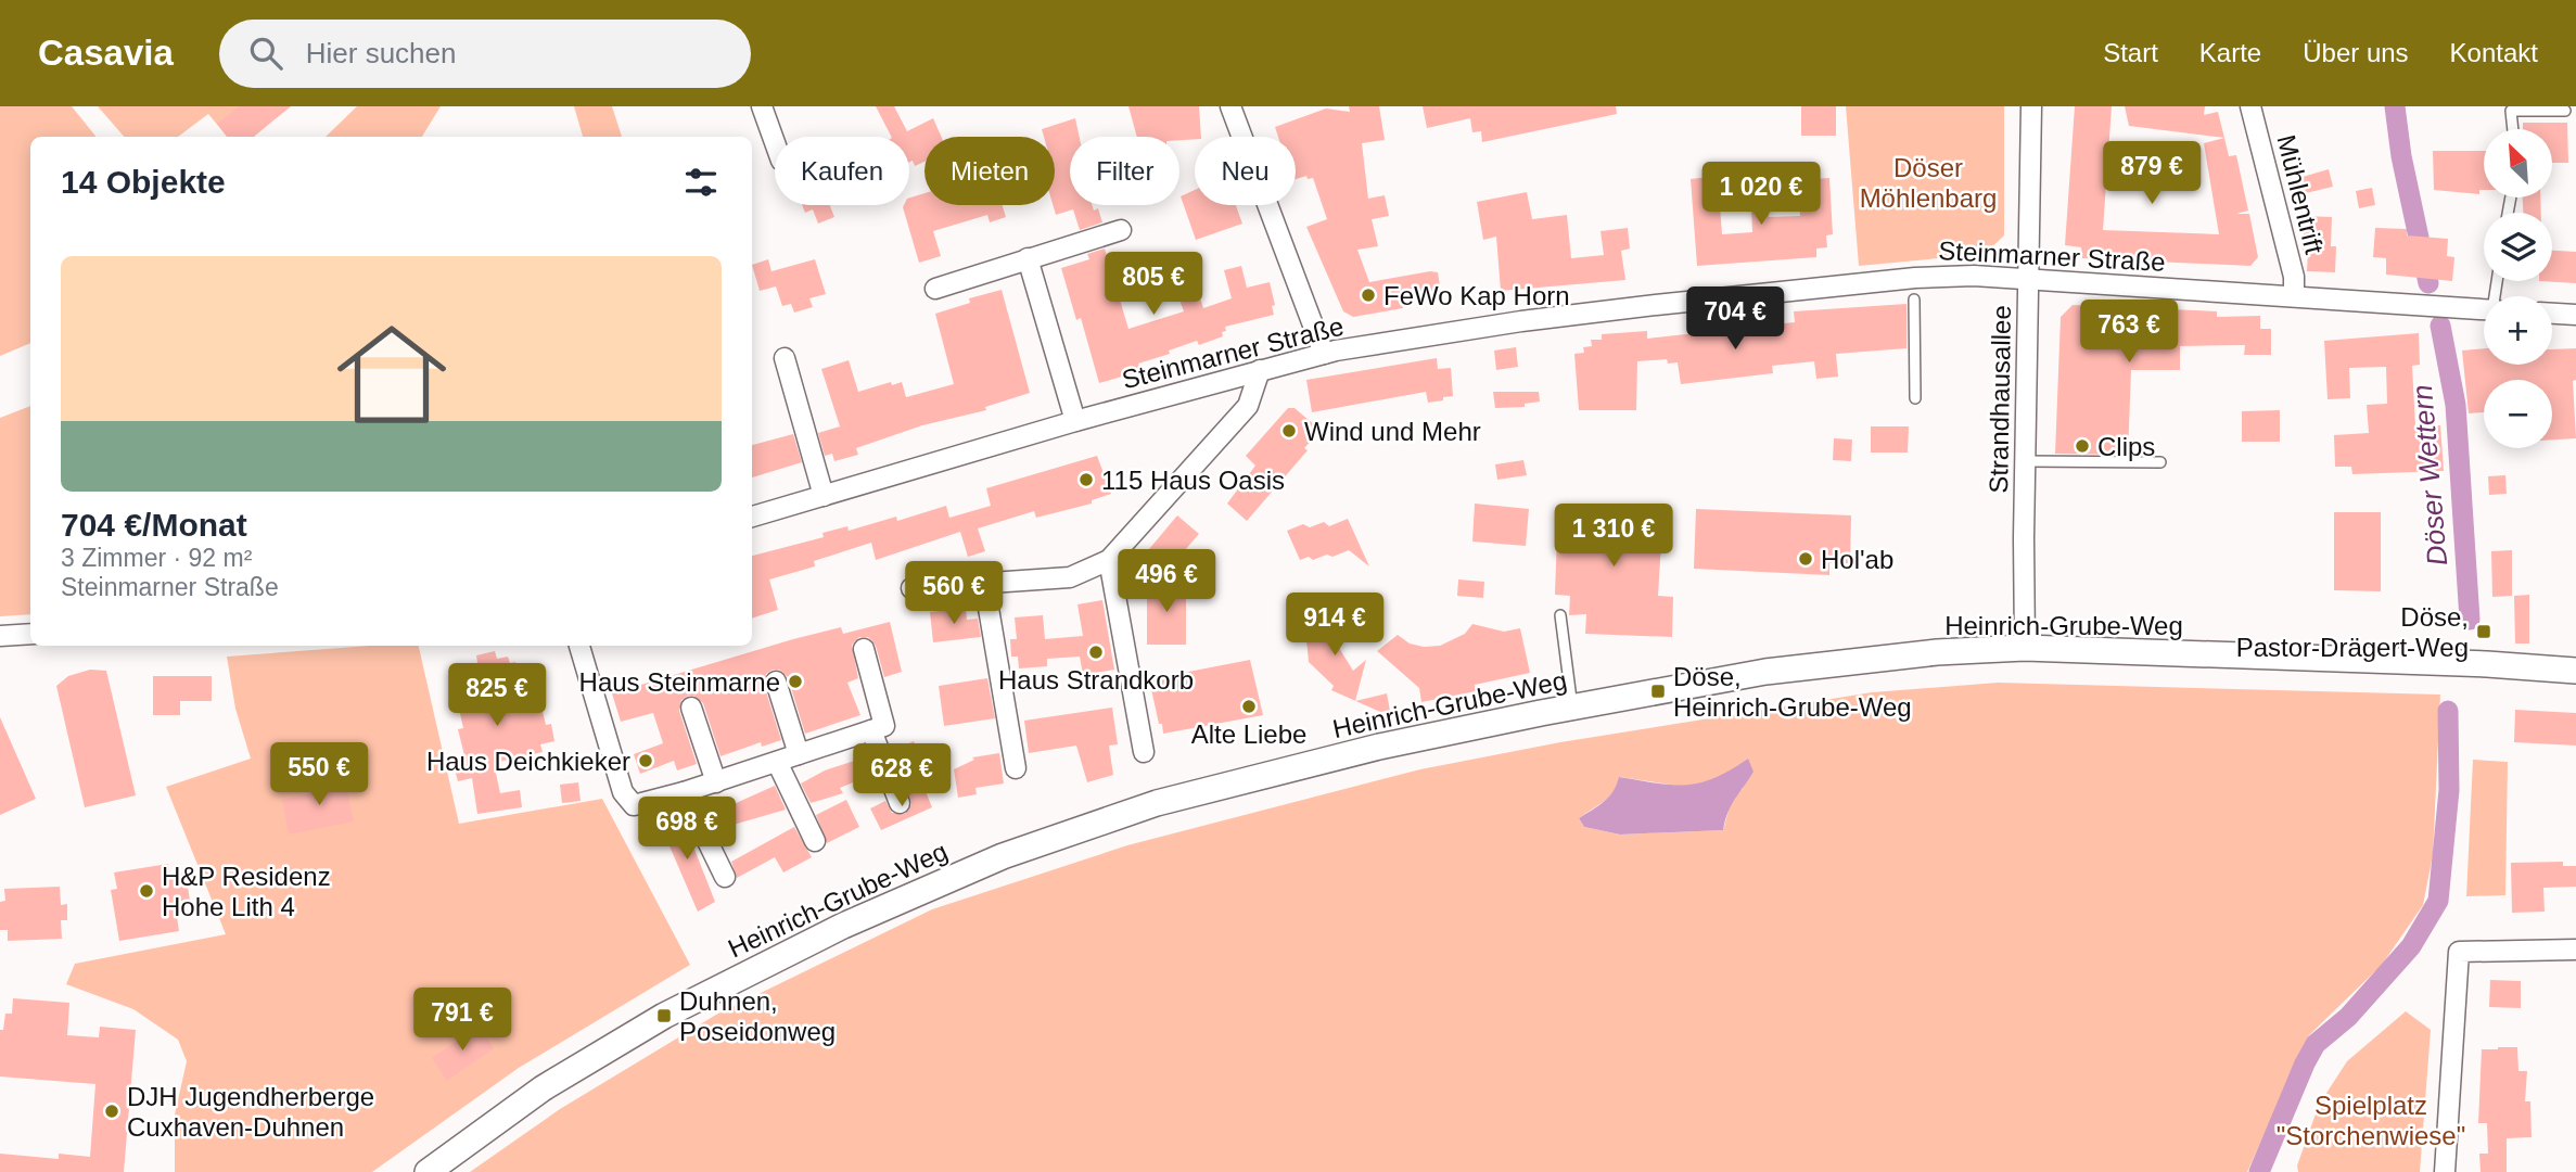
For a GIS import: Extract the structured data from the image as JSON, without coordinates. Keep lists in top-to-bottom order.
{
  "streets": {
    "street": [
      "Mühlentrift",
      "Steinmarner Straße",
      "Strandhausallee",
      "Heinrich-Grube-Weg"
    ]
  },
  "crossings": [
    ["Mühlentrift", "Steinmarner Straße"],
    ["Steinmarner Straße", "Strandhausallee"],
    ["Strandhausallee", "Heinrich-Grube-Weg"]
  ],
  "water": ["Döser Wettern"],
  "parks": ["Döser Möhlenbarg", "Spielplatz \"Storchenwiese\""],
  "places": {
    "other": [
      "FeWo Kap Horn",
      "Wind und Mehr",
      "Clips",
      "115 Haus Oasis",
      "Hol'ab",
      "Haus Strandkorb",
      "Haus Steinmarne",
      "Alte Liebe",
      "Haus Deichkieker",
      "H&P Residenz Hohe Lith 4",
      "DJH Jugendherberge Cuxhaven-Duhnen"
    ],
    "transit": ["Döse, Pastor-Drägert-Weg", "Döse, Heinrich-Grube-Weg", "Duhnen, Poseidonweg"]
  },
  "north": "top left",
  "page": {
    "header": "Casavia",
    "search": "Hier suchen",
    "nav": [
      "Start",
      "Karte",
      "Über uns",
      "Kontakt"
    ],
    "map_buttons": ["+", "−"],
    "chip": [
      "Kaufen",
      "Mieten",
      "Filter",
      "Neu"
    ],
    "heading": "14 Objekte",
    "price": [
      "879 €",
      "1 020 €",
      "805 €",
      "704 €",
      "763 €",
      "1 310 €",
      "496 €",
      "560 €",
      "914 €",
      "825 €",
      "550 €",
      "628 €",
      "698 €",
      "791 €"
    ],
    "list": [
      {
        "name": "704 €/Monat",
        "note": "3 Zimmer · 92 m² · Steinmarner Straße"
      }
    ]
  }
}
